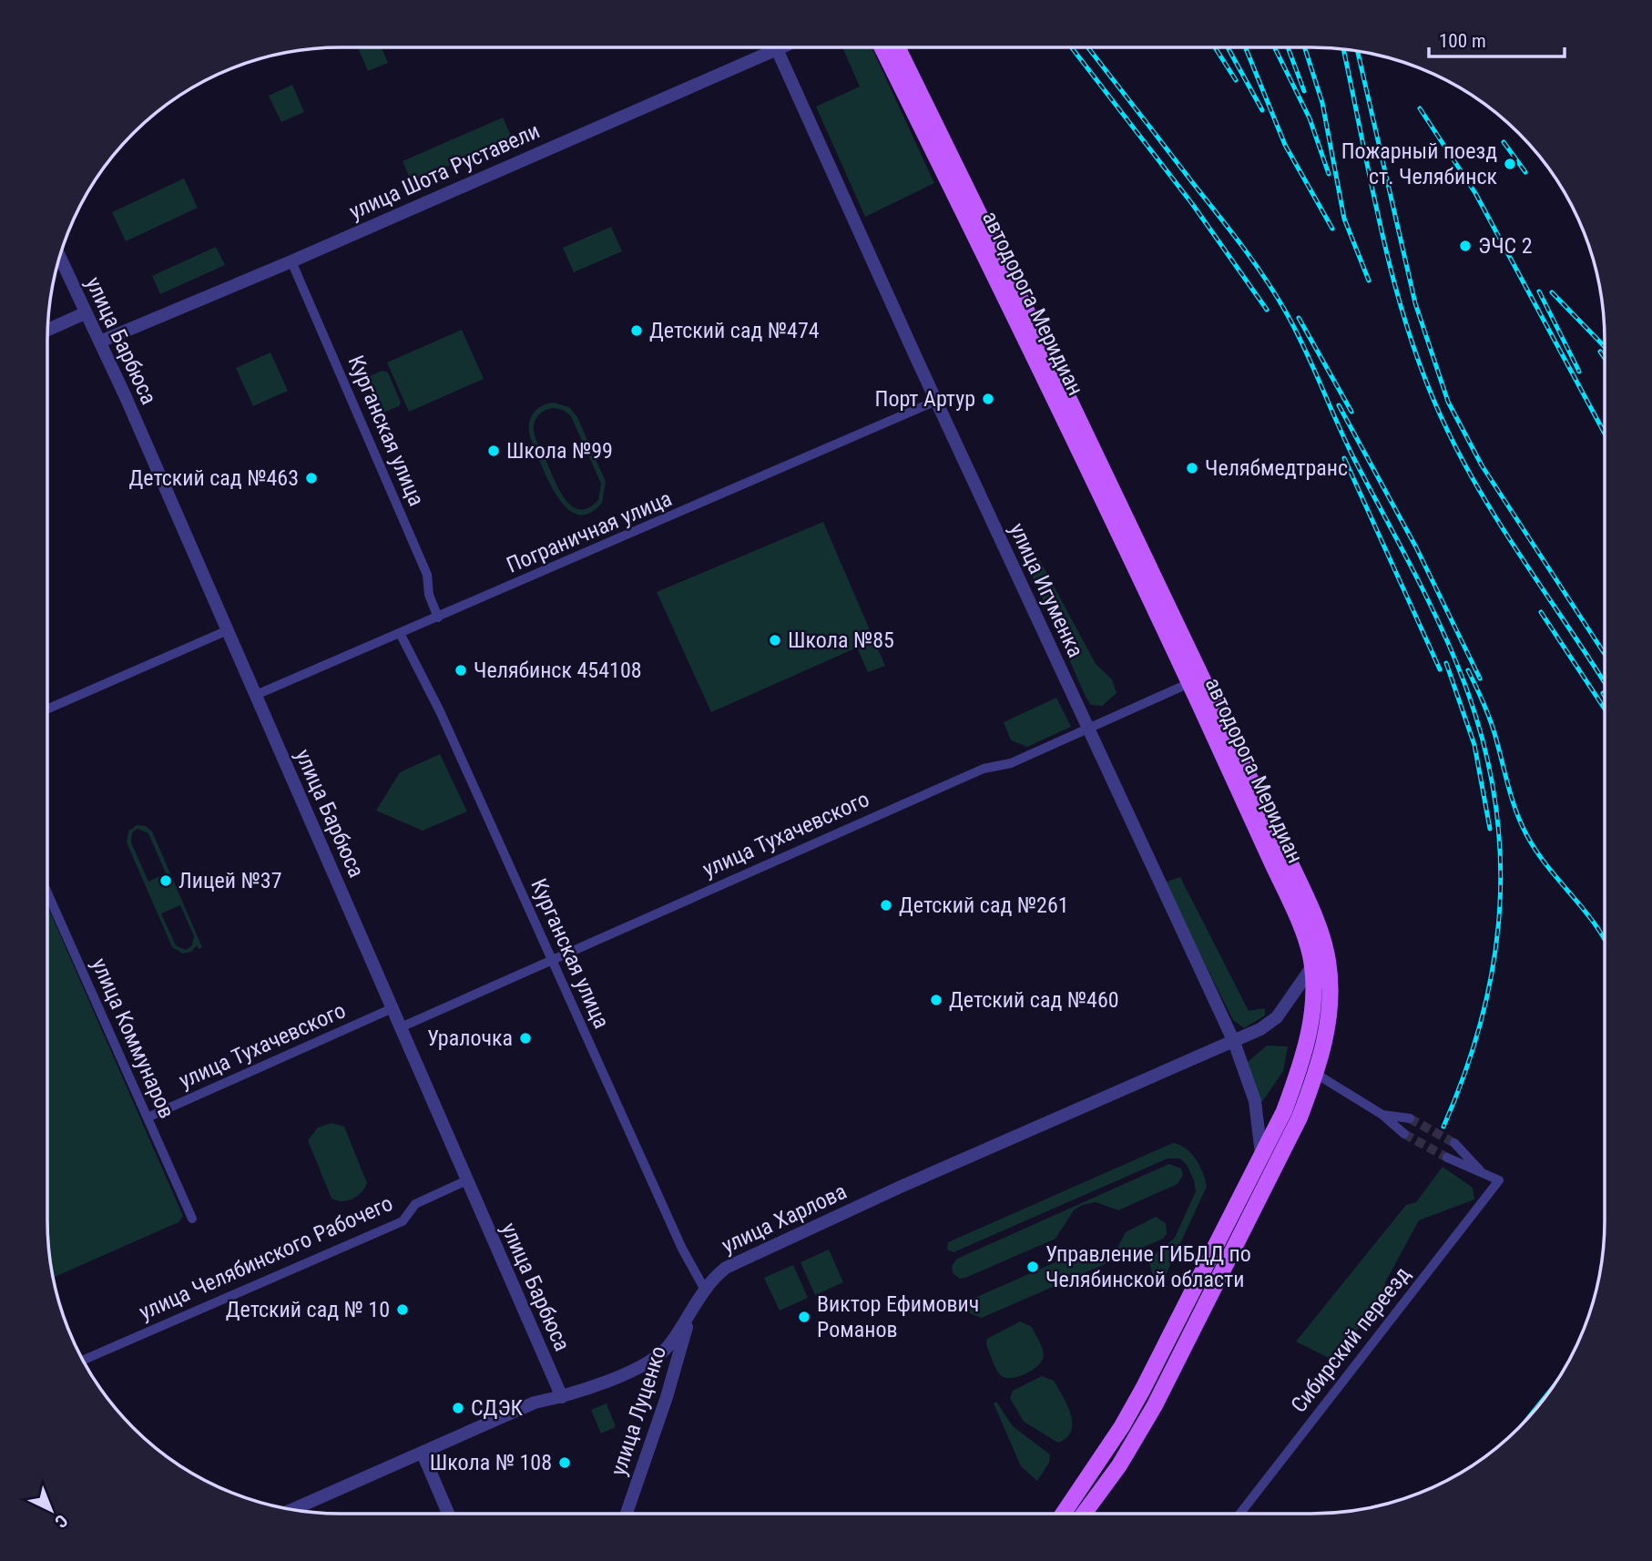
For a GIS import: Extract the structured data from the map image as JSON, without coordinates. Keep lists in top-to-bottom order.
{
  "streets": {
    "main road": ["автодорога Меридиан"],
    "street": [
      "улица Шота Руставели",
      "улица Барбюса",
      "Курганская улица",
      "Пограничная улица",
      "улица Игуменка",
      "улица Тухачевского",
      "улица Коммунаров",
      "улица Харлова",
      "улица Челябинского Рабочего",
      "Сибирский переезд",
      "улица Луценко"
    ]
  },
  "crossings": [
    ["улица Шота Руставели", "улица Барбюса"],
    ["улица Шота Руставели", "Курганская улица"],
    ["автодорога Меридиан", "улица Игуменка"],
    ["автодорога Меридиан", "улица Тухачевского"],
    ["автодорога Меридиан", "улица Харлова"],
    ["улица Барбюса", "Пограничная улица"],
    ["улица Барбюса", "улица Тухачевского"],
    ["улица Барбюса", "улица Харлова"],
    ["улица Барбюса", "улица Челябинского Рабочего"],
    ["Курганская улица", "Пограничная улица"],
    ["Курганская улица", "улица Тухачевского"],
    ["Курганская улица", "улица Харлова"],
    ["Пограничная улица", "улица Игуменка"],
    ["улица Игуменка", "улица Тухачевского"],
    ["улица Игуменка", "улица Харлова"],
    ["улица Тухачевского", "улица Коммунаров"],
    ["улица Харлова", "улица Луценко"]
  ],
  "places": [
    "Пожарный поезд ст. Челябинск",
    "ЭЧС 2",
    "Детский сад №474",
    "Порт Артур",
    "Школа №99",
    "Челябмедтранс",
    "Детский сад №463",
    "Школа №85",
    "Челябинск 454108",
    "Лицей №37",
    "Детский сад №261",
    "Детский сад №460",
    "Уралочка",
    "Управление ГИБДД по Челябинской области",
    "Детский сад № 10",
    "Виктор Ефимович Романов",
    "СДЭК",
    "Школа № 108"
  ],
  "scale_bar": "100 m",
  "north": "bottom right"
}
